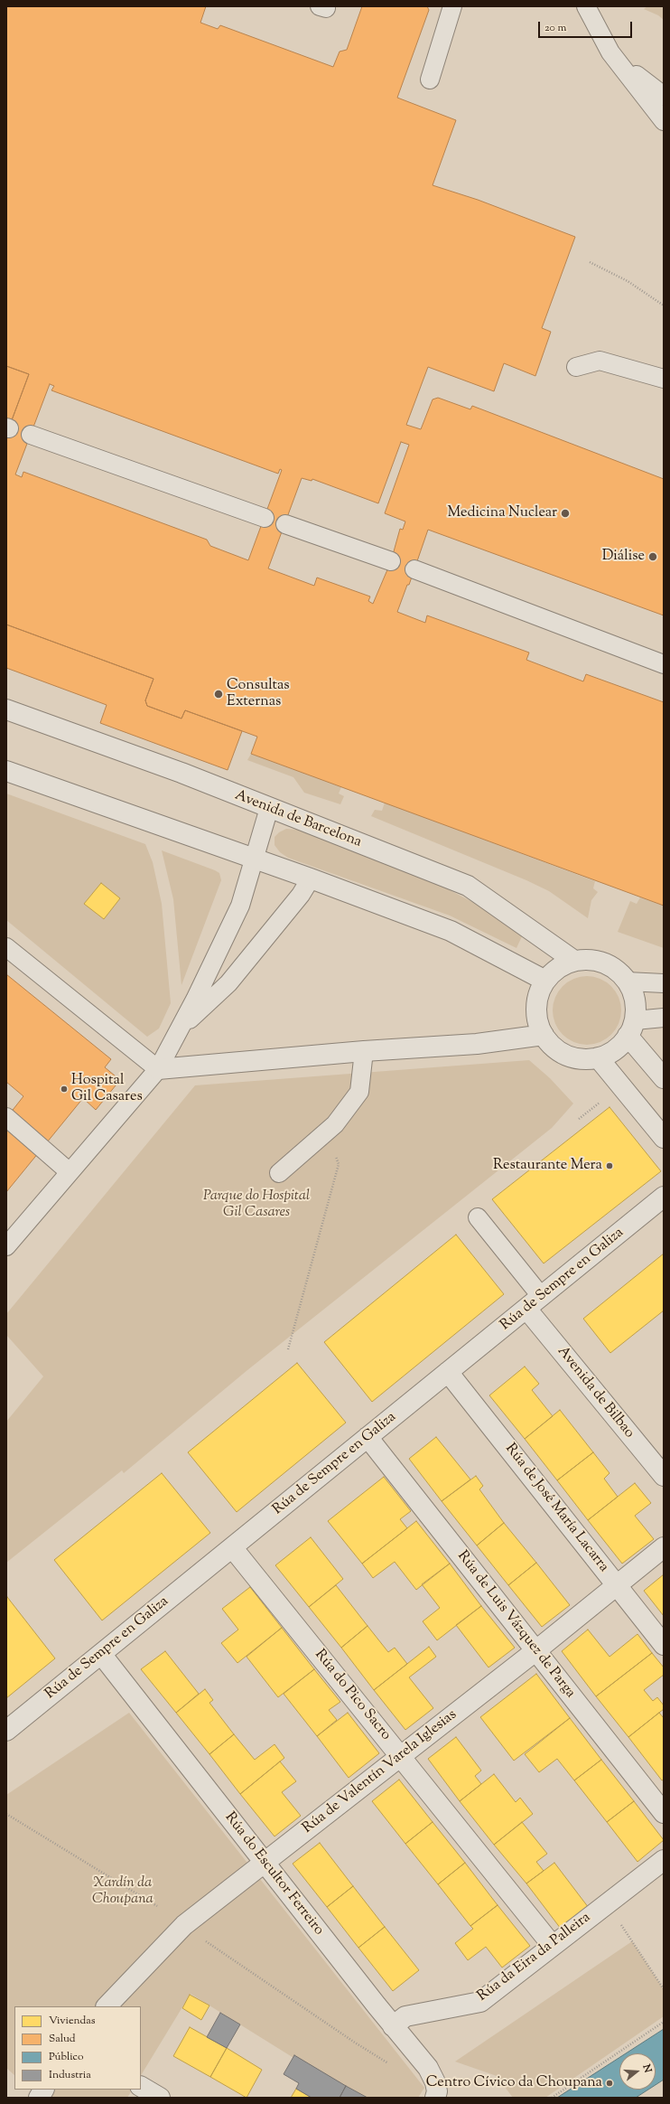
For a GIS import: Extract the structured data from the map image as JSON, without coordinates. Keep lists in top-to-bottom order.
{
  "streets": {
    "street": [
      "Avenida de Barcelona",
      "Rúa de Sempre en Galiza",
      "Avenida de Bilbao",
      "Rúa de José María Lacarra",
      "Rúa de Luis Vázquez de Parga",
      "Rúa do Pico Sacro",
      "Rúa de Valentín Varela Iglesias",
      "Rúa do Escultor Ferreiro",
      "Rúa da Eira da Palleira"
    ]
  },
  "crossings": [
    ["Rúa de Sempre en Galiza", "Avenida de Bilbao"],
    ["Rúa de Sempre en Galiza", "Rúa de José María Lacarra"],
    ["Rúa de Sempre en Galiza", "Rúa de Luis Vázquez de Parga"],
    ["Rúa de Sempre en Galiza", "Rúa do Pico Sacro"],
    ["Rúa de Sempre en Galiza", "Rúa do Escultor Ferreiro"],
    ["Rúa de José María Lacarra", "Rúa de Valentín Varela Iglesias"],
    ["Rúa de Luis Vázquez de Parga", "Rúa de Valentín Varela Iglesias"],
    ["Rúa do Pico Sacro", "Rúa de Valentín Varela Iglesias"],
    ["Rúa do Pico Sacro", "Rúa da Eira da Palleira"],
    ["Rúa de Valentín Varela Iglesias", "Rúa do Escultor Ferreiro"],
    ["Rúa do Escultor Ferreiro", "Rúa da Eira da Palleira"]
  ],
  "parks": ["Parque do Hospital Gil Casares", "Xardín da Choupana"],
  "places": [
    "Medicina Nuclear",
    "Diálise",
    "Consultas Externas",
    "Hospital Gil Casares",
    "Restaurante Mera",
    "Centro Cívico da Choupana"
  ],
  "legend": [
    "Viviendas",
    "Salud",
    "Público",
    "Industria"
  ],
  "scale_bar": "20 m",
  "north": "right"
}
